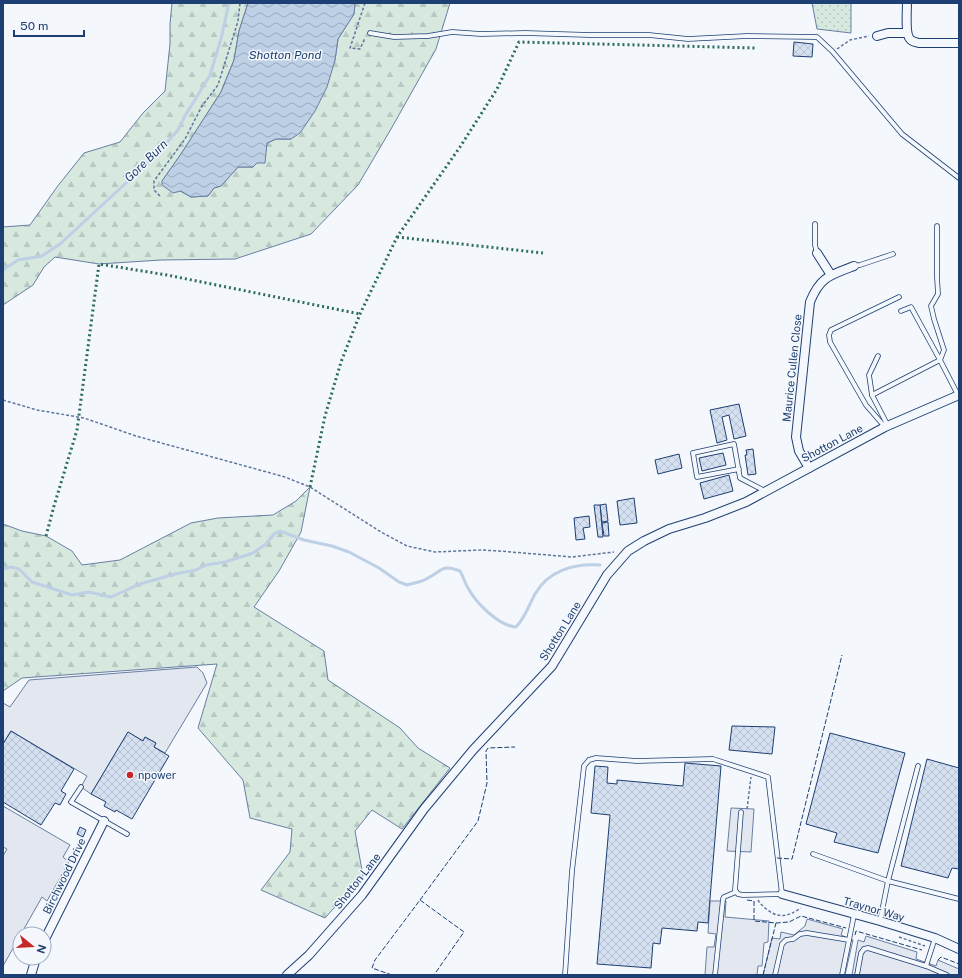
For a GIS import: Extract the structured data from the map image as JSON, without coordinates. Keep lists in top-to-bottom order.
{
  "streets": {
    "street": [
      "Maurice Cullen Close",
      "Shotton Lane",
      "Birchwood Drive",
      "Traynor Way"
    ]
  },
  "crossings": [
    ["Maurice Cullen Close", "Shotton Lane"]
  ],
  "water": ["Shotton Pond", "Gore Burn"],
  "places": ["npower"],
  "scale_bar": "50 m",
  "north": "right"
}
